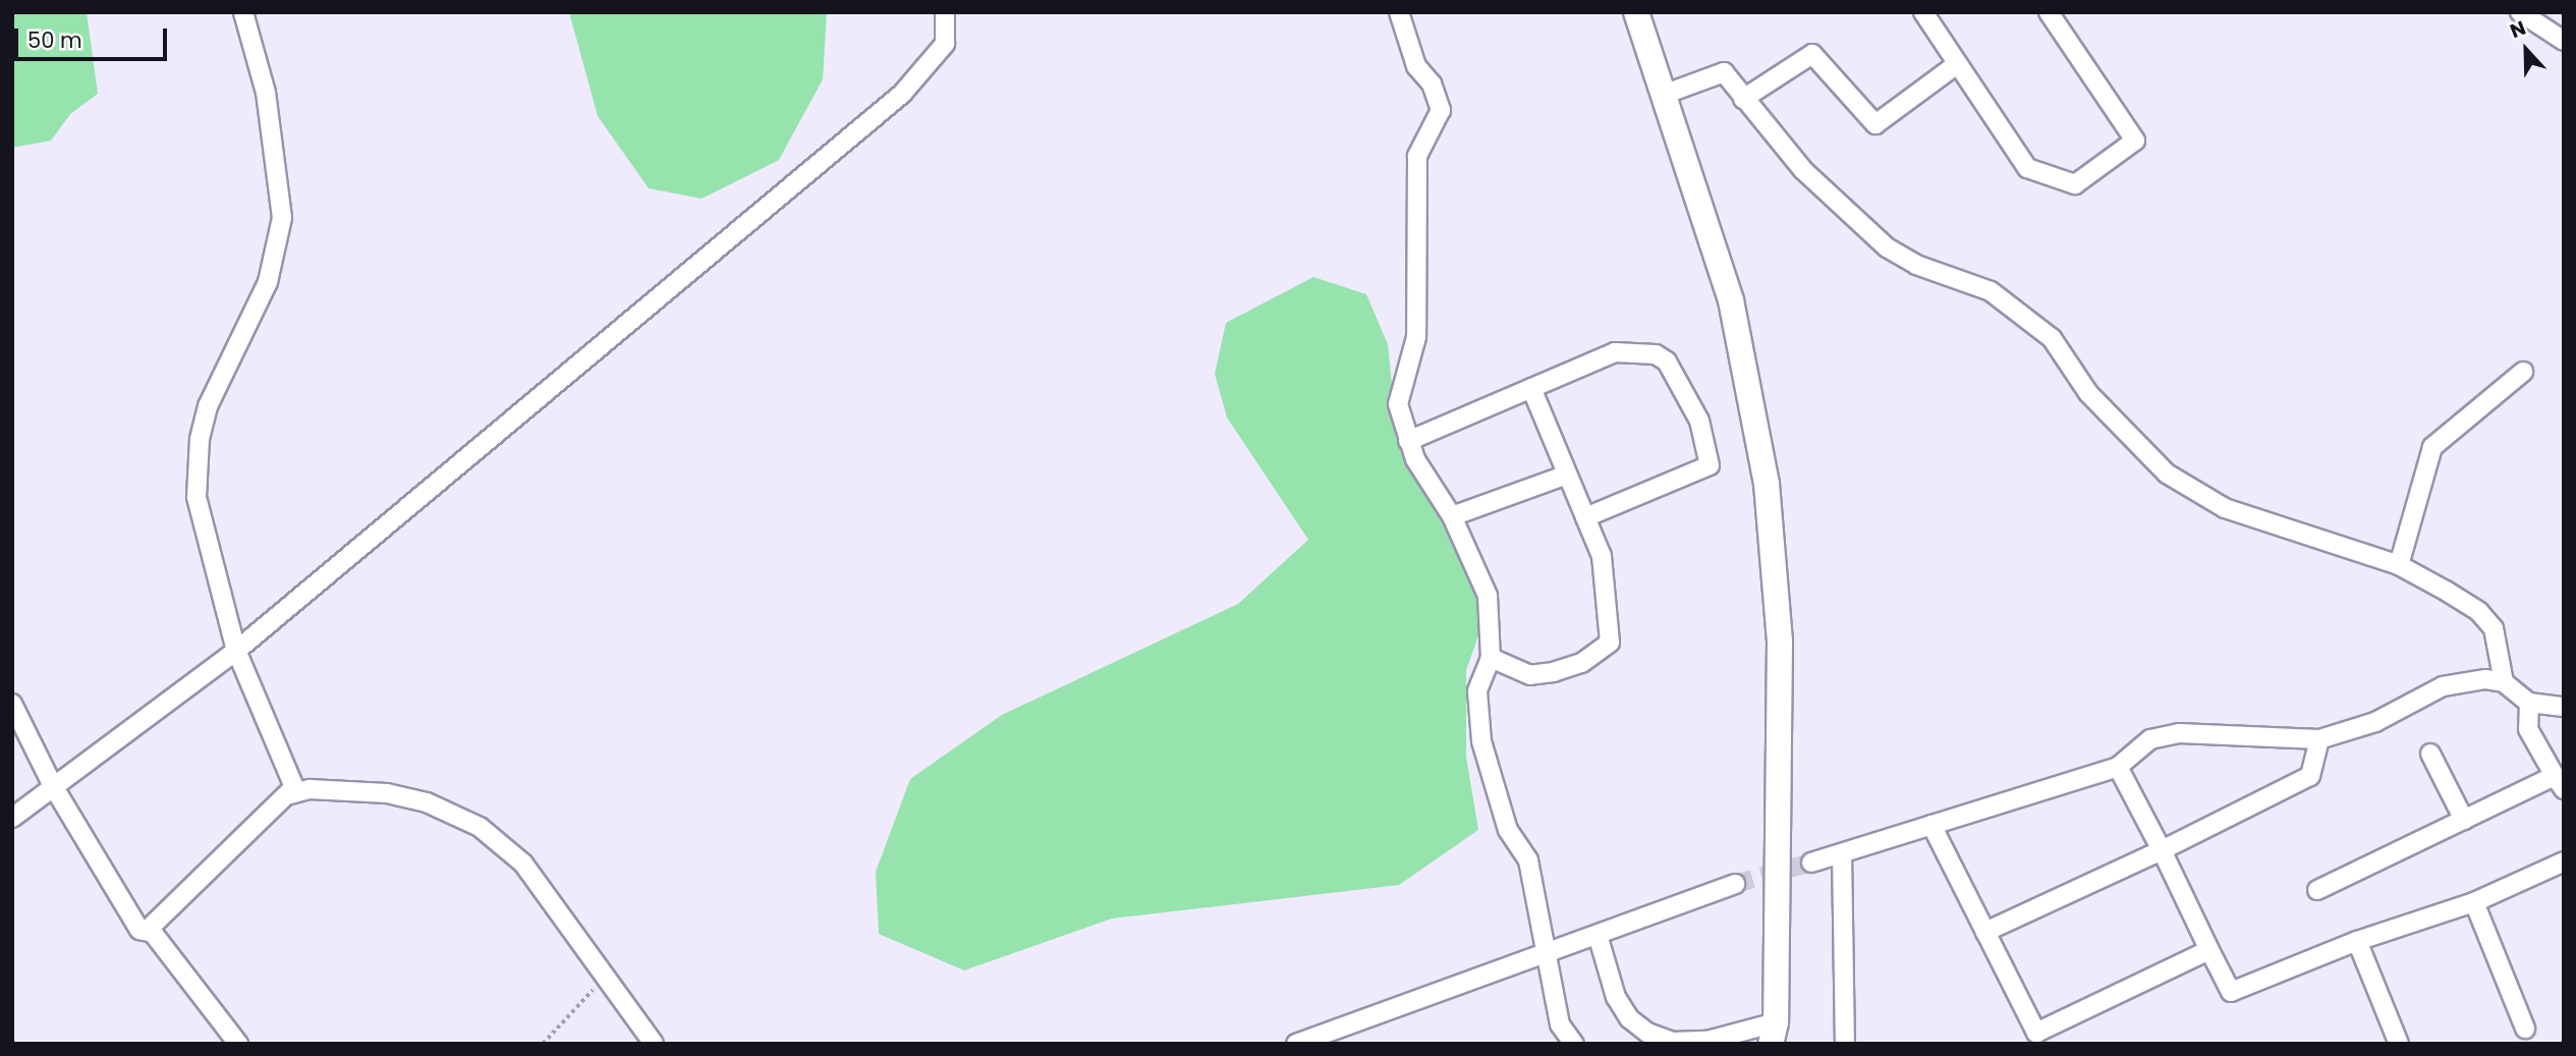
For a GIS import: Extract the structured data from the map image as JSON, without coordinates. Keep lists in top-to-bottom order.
{
  "scale_bar": "50 m",
  "north": "top"
}
